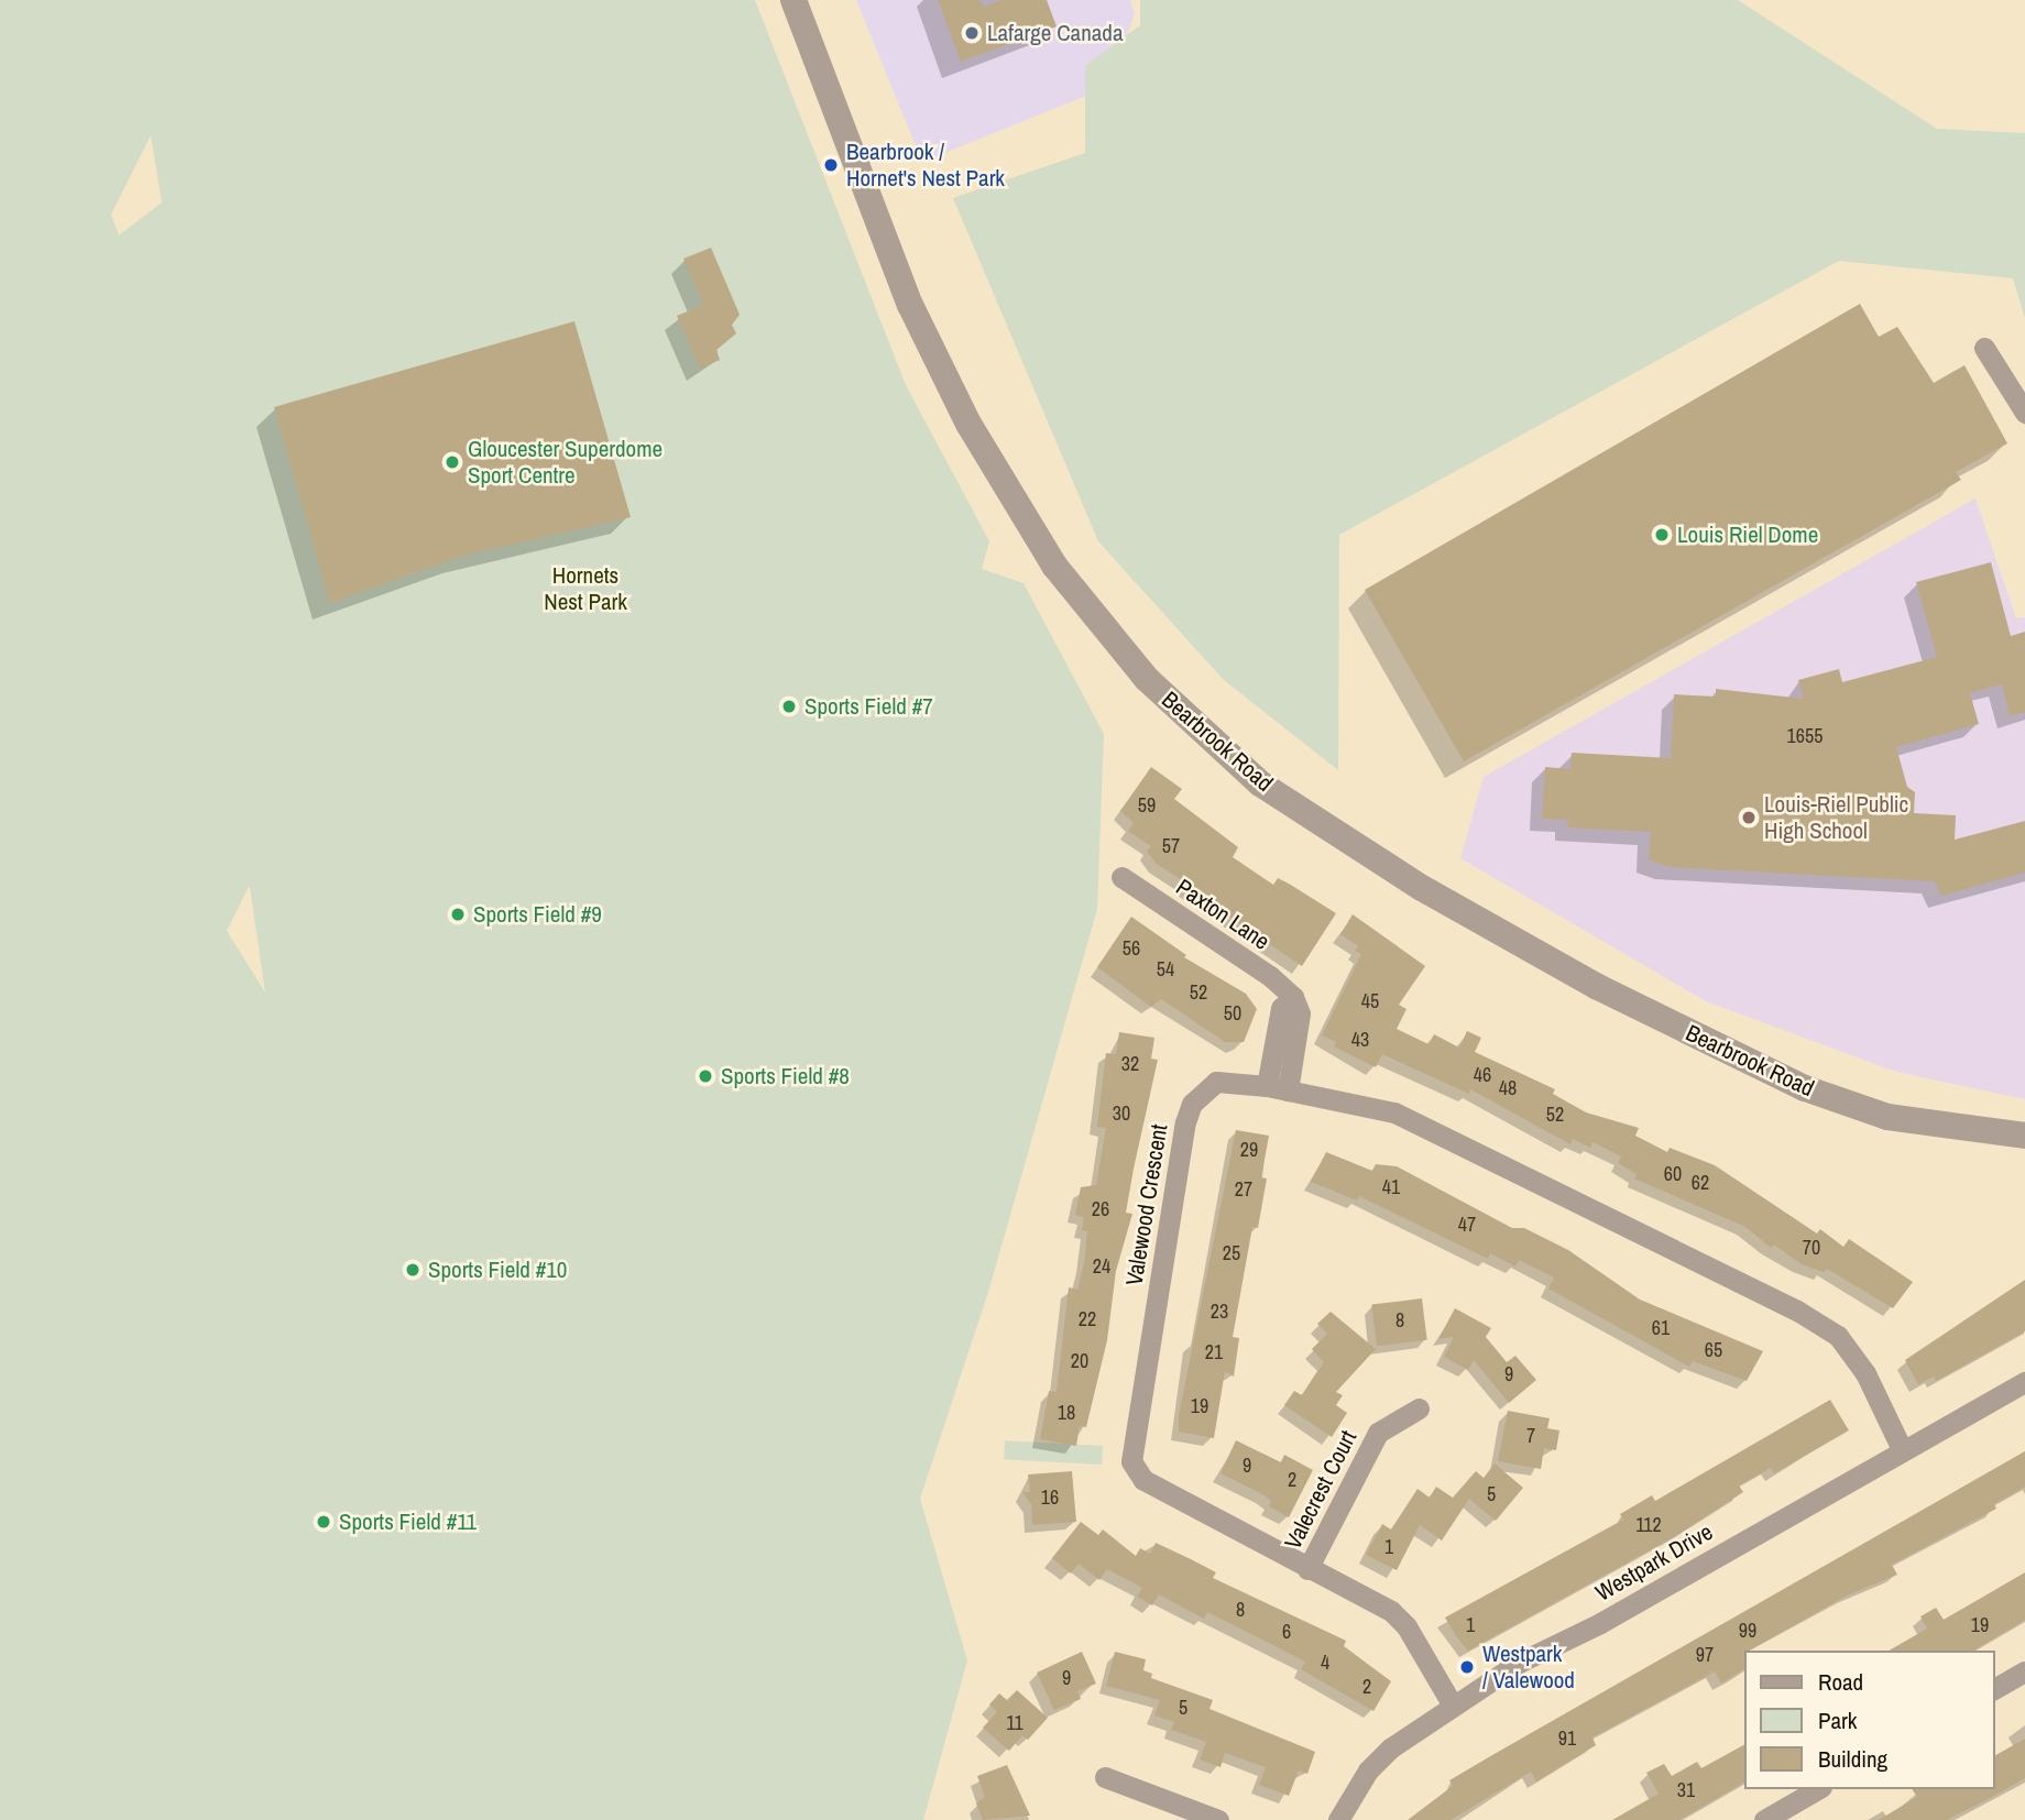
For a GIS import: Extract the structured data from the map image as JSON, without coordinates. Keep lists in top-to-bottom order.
{
  "streets": {
    "street": [
      "Bearbrook Road",
      "Paxton Lane",
      "Valewood Crescent",
      "Valecrest Court",
      "Westpark Drive"
    ]
  },
  "crossings": [
    ["Paxton Lane", "Valewood Crescent"],
    ["Valewood Crescent", "Valecrest Court"],
    ["Valewood Crescent", "Westpark Drive"]
  ],
  "parks": ["Hornets Nest Park"],
  "places": [
    "Lafarge Canada",
    "Bearbrook / Hornet's Nest Park",
    "Gloucester Superdome Sport Centre",
    "Louis Riel Dome",
    "Sports Field #7",
    "Louis-Riel Public High School",
    "Sports Field #9",
    "Sports Field #8",
    "Sports Field #10",
    "Sports Field #11",
    "Westpark / Valewood"
  ],
  "house_numbers": [
    "1655",
    "59",
    "57",
    "56",
    "54",
    "52",
    "45",
    "50",
    "43",
    "32",
    "46",
    "48",
    "30",
    "52",
    "29",
    "60",
    "62",
    "41",
    "27",
    "26",
    "47",
    "70",
    "25",
    "24",
    "23",
    "22",
    "8",
    "61",
    "65",
    "21",
    "20",
    "9",
    "19",
    "18",
    "7",
    "9",
    "2",
    "5",
    "16",
    "112",
    "1",
    "8",
    "1",
    "19",
    "99",
    "6",
    "97",
    "4",
    "9",
    "2",
    "5",
    "11",
    "91",
    "31"
  ],
  "legend": ["Road", "Park", "Building"]
}
